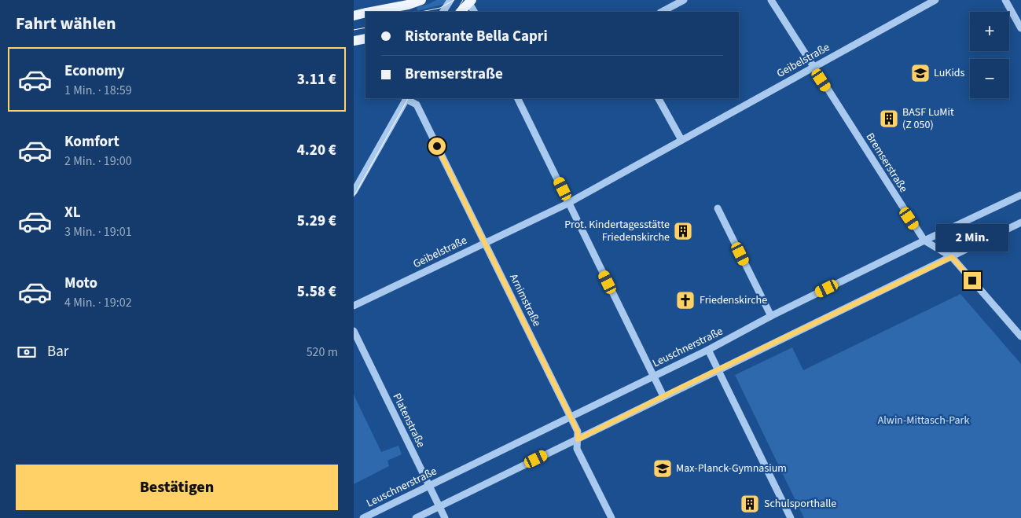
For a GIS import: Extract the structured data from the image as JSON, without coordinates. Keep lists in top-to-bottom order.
{
  "streets": {
    "street": [
      "Geibelstraße",
      "Bremserstraße",
      "Arnimstraße",
      "Leuschnerstraße",
      "Platenstraße"
    ]
  },
  "crossings": [
    ["Geibelstraße", "Bremserstraße"],
    ["Geibelstraße", "Arnimstraße"],
    ["Bremserstraße", "Leuschnerstraße"],
    ["Arnimstraße", "Leuschnerstraße"],
    ["Leuschnerstraße", "Platenstraße"]
  ],
  "parks": ["Alwin-Mittasch-Park"],
  "places": {
    "school or university": ["LuKids", "Max-Planck-Gymnasium"],
    "building": ["BASF LuMit (Z 050)", "Prot. Kindertagesstätte Friedenskirche", "Schulsporthalle"],
    "church": ["Friedenskirche"]
  },
  "page": {
    "heading": "Fahrt wählen",
    "map_buttons": ["+", "−"],
    "banner": ["Ristorante Bella Capri", "Bremserstraße"],
    "list": [
      {
        "name": "Economy",
        "note": "1 Min. · 18:59",
        "value": "3.11 €"
      },
      {
        "name": "Komfort",
        "note": "2 Min. · 19:00",
        "value": "4.20 €"
      },
      {
        "name": "XL",
        "note": "3 Min. · 19:01",
        "value": "5.29 €"
      },
      {
        "name": "Moto",
        "note": "4 Min. · 19:02",
        "value": "5.58 €"
      }
    ],
    "bubble": "2 Min.",
    "pay": ["Bar", "520 m"],
    "buttons": "Bestätigen"
  }
}
